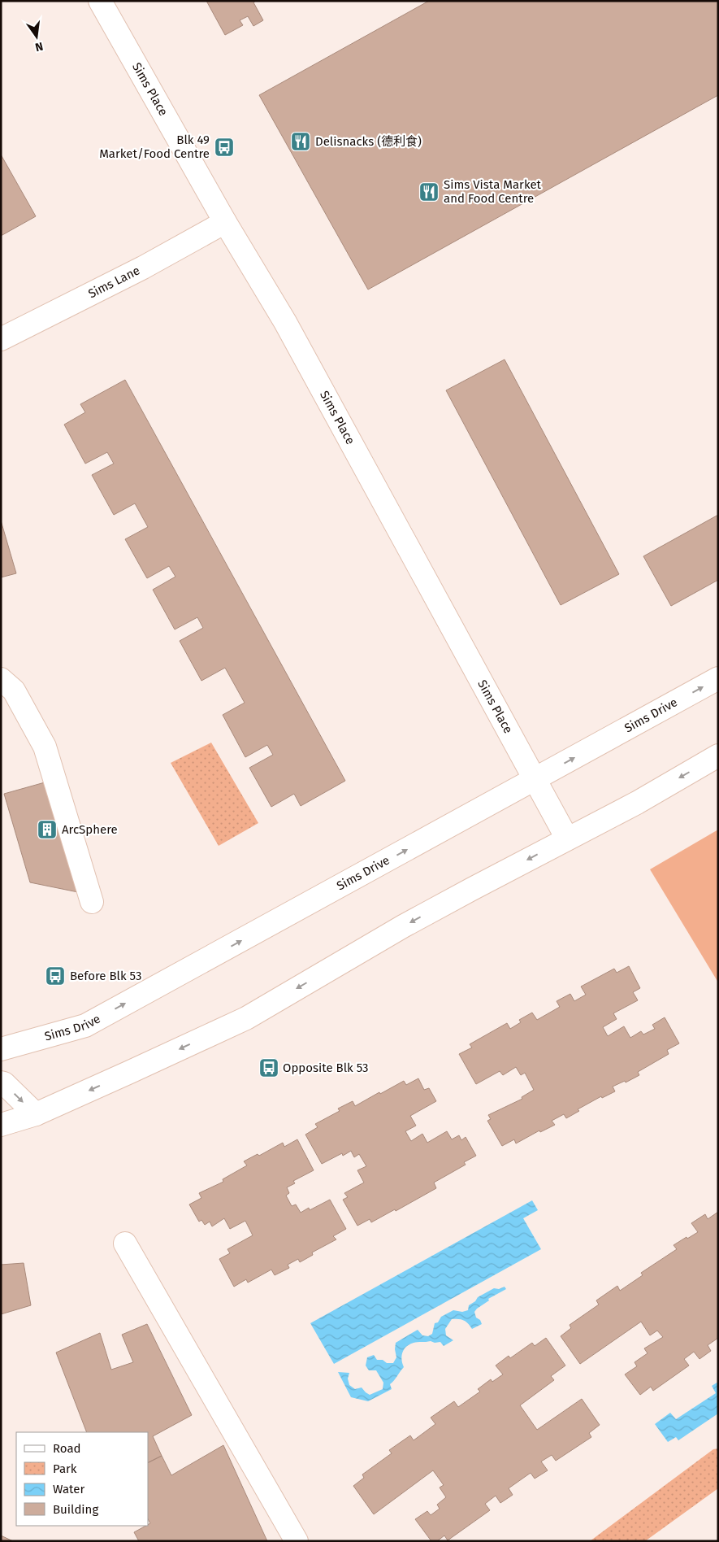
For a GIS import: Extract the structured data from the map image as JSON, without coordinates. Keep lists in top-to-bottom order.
{
  "streets": {
    "street": ["Sims Place", "Sims Lane", "Sims Drive"]
  },
  "crossings": [
    ["Sims Place", "Sims Lane"],
    ["Sims Place", "Sims Drive"]
  ],
  "places": {
    "restaurant": ["Delisnacks (德利食)", "Sims Vista Market and Food Centre"],
    "bus stop": ["Blk 49 Market/Food Centre", "Before Blk 53", "Opposite Blk 53"],
    "building": ["ArcSphere"]
  },
  "legend": [
    "Road",
    "Park",
    "Water",
    "Building"
  ],
  "north": "bottom"
}
